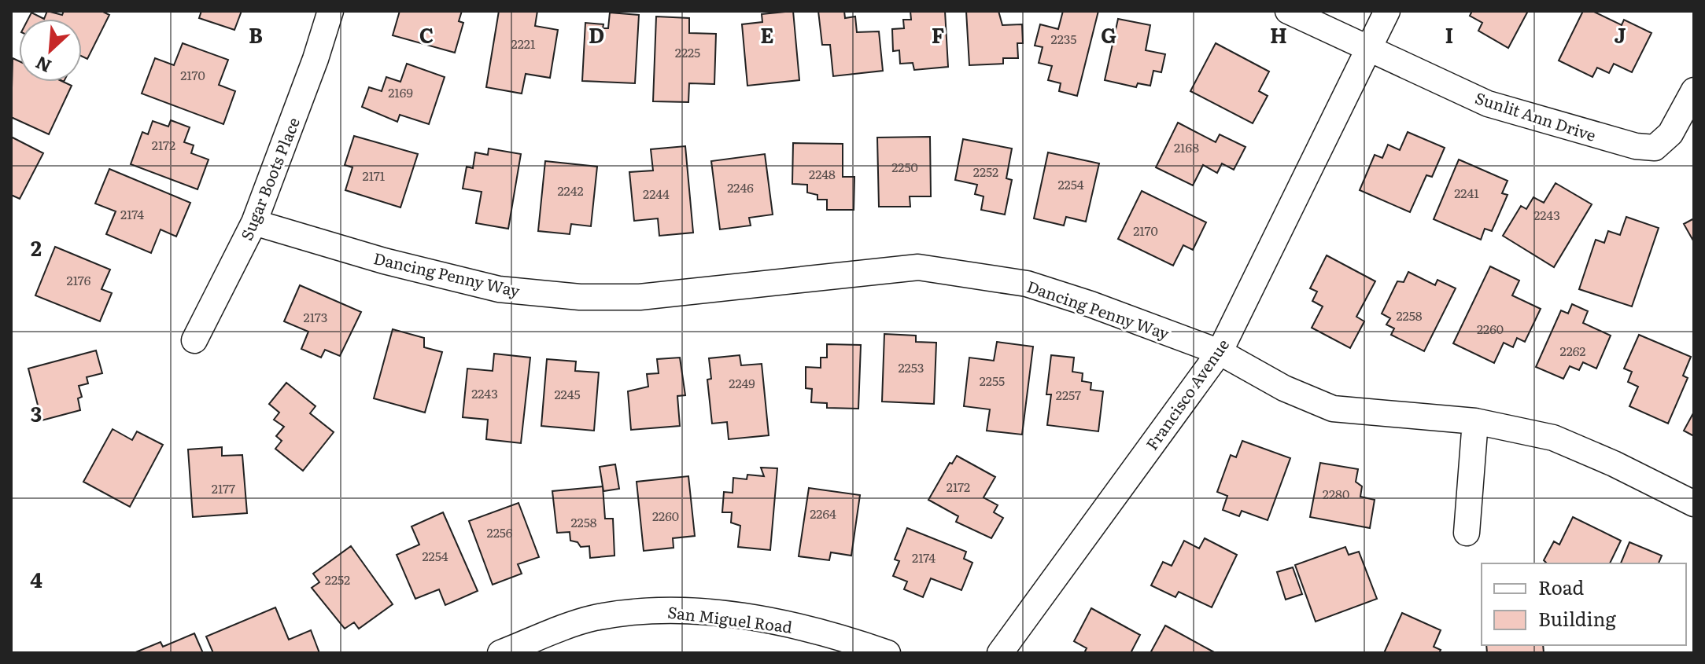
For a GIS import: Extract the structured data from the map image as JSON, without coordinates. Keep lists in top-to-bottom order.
{
  "streets": {
    "street": [
      "Sunlit Ann Drive",
      "Sugar Boots Place",
      "Dancing Penny Way",
      "Francisco Avenue",
      "San Miguel Road"
    ]
  },
  "crossings": [
    ["Sunlit Ann Drive", "Francisco Avenue"],
    ["Sugar Boots Place", "Dancing Penny Way"],
    ["Dancing Penny Way", "Francisco Avenue"]
  ],
  "house_numbers": [
    "2235",
    "2221",
    "2225",
    "2170",
    "2169",
    "2172",
    "2168",
    "2250",
    "2252",
    "2248",
    "2171",
    "2254",
    "2246",
    "2242",
    "2241",
    "2244",
    "2174",
    "2243",
    "2170",
    "2176",
    "2258",
    "2173",
    "2260",
    "2262",
    "2253",
    "2255",
    "2249",
    "2243",
    "2245",
    "2257",
    "2172",
    "2177",
    "2280",
    "2264",
    "2260",
    "2258",
    "2256",
    "2254",
    "2174",
    "2252"
  ],
  "legend": ["Road", "Building"],
  "north": "bottom left",
  "grid": {
    "columns": [
      "B",
      "C",
      "D",
      "E",
      "F",
      "G",
      "H",
      "I",
      "J"
    ],
    "rows": ["2", "3", "4"]
  }
}
